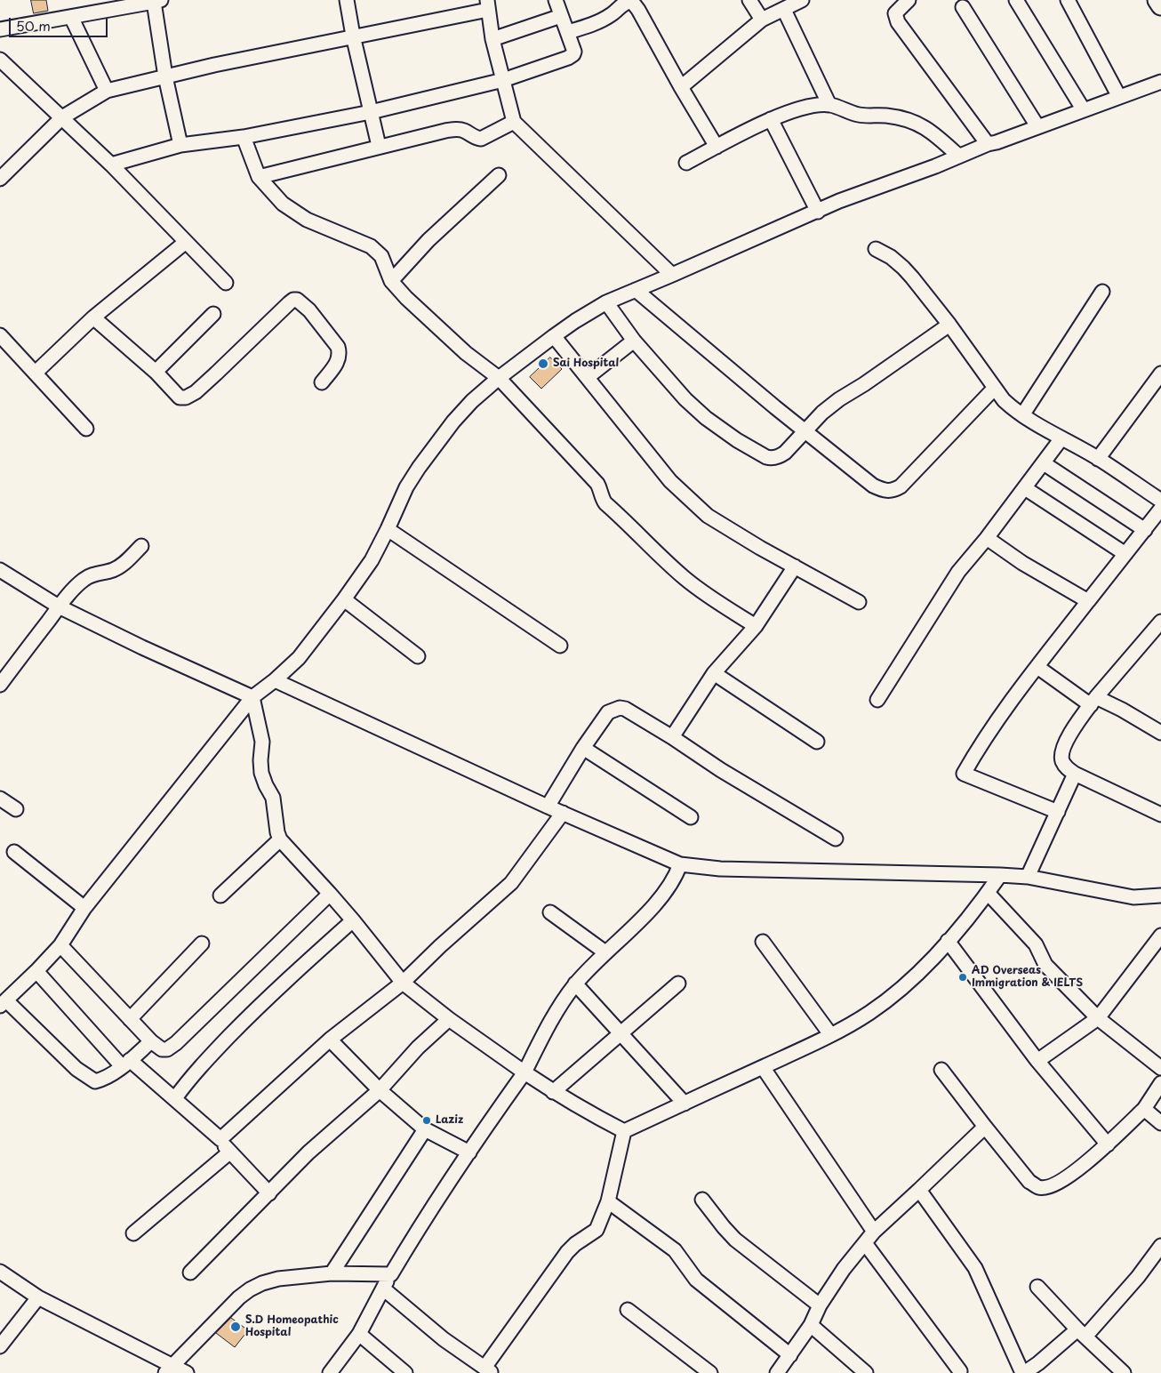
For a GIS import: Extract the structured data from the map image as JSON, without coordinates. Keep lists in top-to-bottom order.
{
  "places": [
    "Sai Hospital",
    "AD Overseas Immigration & IELTS",
    "Laziz",
    "S.D Homeopathic Hospital"
  ],
  "scale_bar": "50 m"
}
